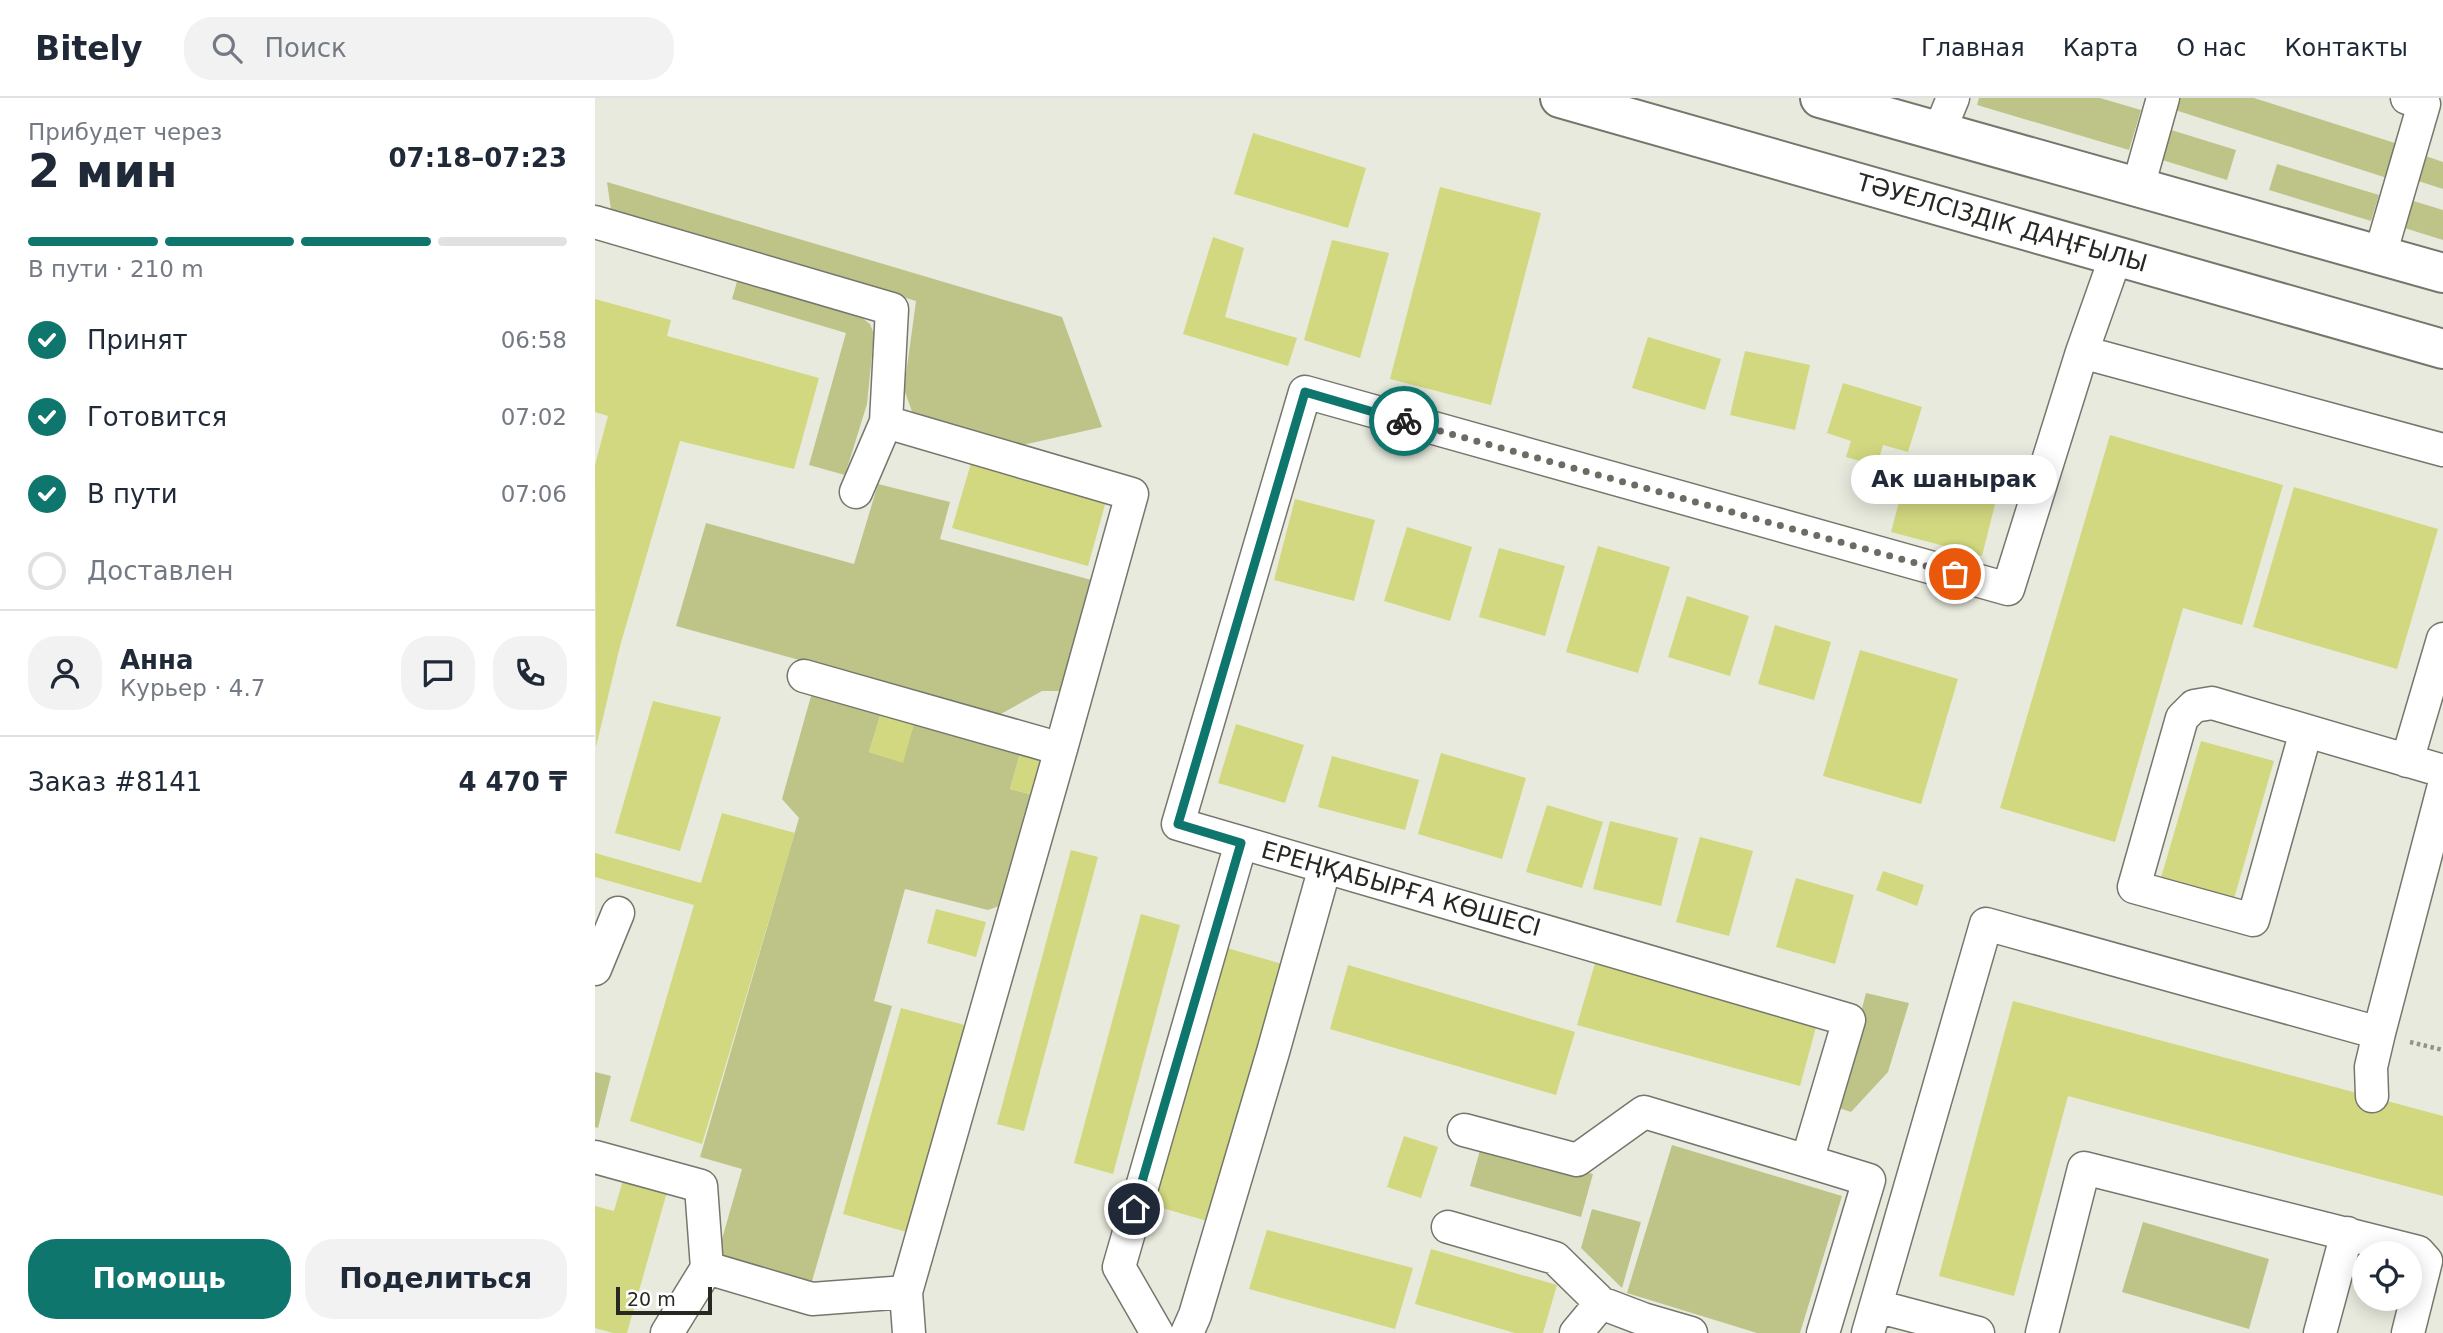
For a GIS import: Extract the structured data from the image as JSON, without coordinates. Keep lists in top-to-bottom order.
{
  "streets": {
    "main road": ["ТӘУЕЛСІЗДІК ДАҢҒЫЛЫ"],
    "street": ["ЕРЕҢҚАБЫРҒА КӨШЕСІ"]
  },
  "crossings": [
    ["ТӘУЕЛСІЗДІК ДАҢҒЫЛЫ", "ЕРЕҢҚАБЫРҒА КӨШЕСІ"]
  ],
  "places": ["Ак шанырак"],
  "scale_bar": "20 m",
  "page": {
    "header": "Bitely",
    "search": "Поиск",
    "nav": [
      "Главная",
      "Карта",
      "О нас",
      "Контакты"
    ],
    "heading": ["2 мин", "Прибудет через", "07:18–07:23"],
    "panel": [
      "Анна",
      "Курьер · 4.7",
      "Заказ #8141",
      "4 470 ₸"
    ],
    "bar": "В пути · 210 m",
    "list": [
      ["Принят", "06:58"],
      ["Готовится", "07:02"],
      ["В пути", "07:06"],
      "Доставлен"
    ],
    "bubble": "Ак шанырак",
    "buttons": ["Помощь", "Поделиться"],
    "scale": "20 m"
  }
}
